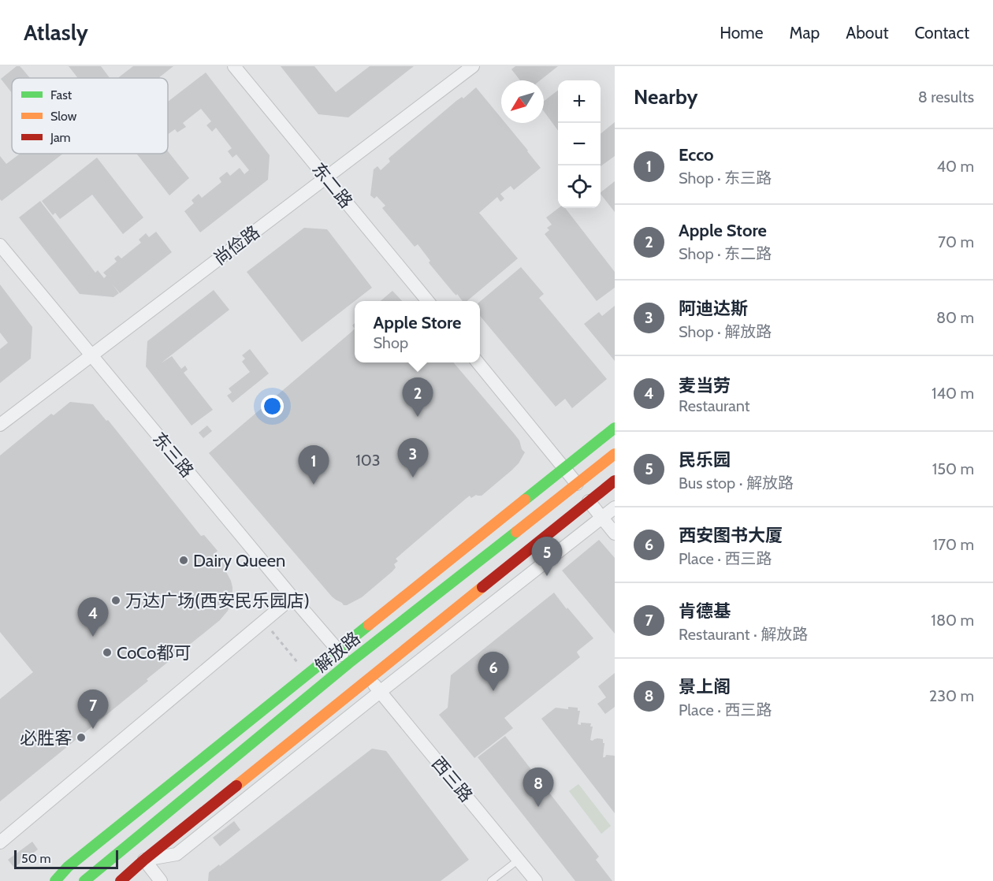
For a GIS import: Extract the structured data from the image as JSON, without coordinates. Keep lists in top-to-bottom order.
{
  "streets": {
    "main road": ["解放路"],
    "street": [
      "东二路",
      "尚俭路",
      "东三路",
      "西三路"
    ]
  },
  "crossings": [
    ["东二路", "尚俭路"],
    ["尚俭路", "东三路"],
    ["东三路", "解放路"]
  ],
  "places": [
    "Dairy Queen",
    "万达广场(西安民乐园店)",
    "CoCo都可",
    "必胜客"
  ],
  "house_numbers": ["103"],
  "legend": ["Fast", "Slow", "Jam"],
  "scale_bar": "50 m",
  "north": "bottom left",
  "page": {
    "header": "Atlasly",
    "nav": [
      "Home",
      "Map",
      "About",
      "Contact"
    ],
    "heading": ["Nearby", "8 results"],
    "map_buttons": ["+", "−"],
    "list": [
      {
        "mark": "1",
        "name": "Ecco",
        "note": "Shop · 东三路",
        "value": "40 m"
      },
      {
        "mark": "2",
        "name": "Apple Store",
        "note": "Shop · 东二路",
        "value": "70 m"
      },
      {
        "mark": "3",
        "name": "阿迪达斯",
        "note": "Shop · 解放路",
        "value": "80 m"
      },
      {
        "mark": "4",
        "name": "麦当劳",
        "note": "Restaurant",
        "value": "140 m"
      },
      {
        "mark": "5",
        "name": "民乐园",
        "note": "Bus stop · 解放路",
        "value": "150 m"
      },
      {
        "mark": "6",
        "name": "西安图书大厦",
        "note": "Place · 西三路",
        "value": "170 m"
      },
      {
        "mark": "7",
        "name": "肯德基",
        "note": "Restaurant · 解放路",
        "value": "180 m"
      },
      {
        "mark": "8",
        "name": "景上阁",
        "note": "Place · 西三路",
        "value": "230 m"
      }
    ],
    "popup": ["Apple Store", "Shop"],
    "pins": [
      "2",
      "3",
      "1",
      "5",
      "4",
      "6",
      "7",
      "8"
    ],
    "scale": "50 m"
  }
}
